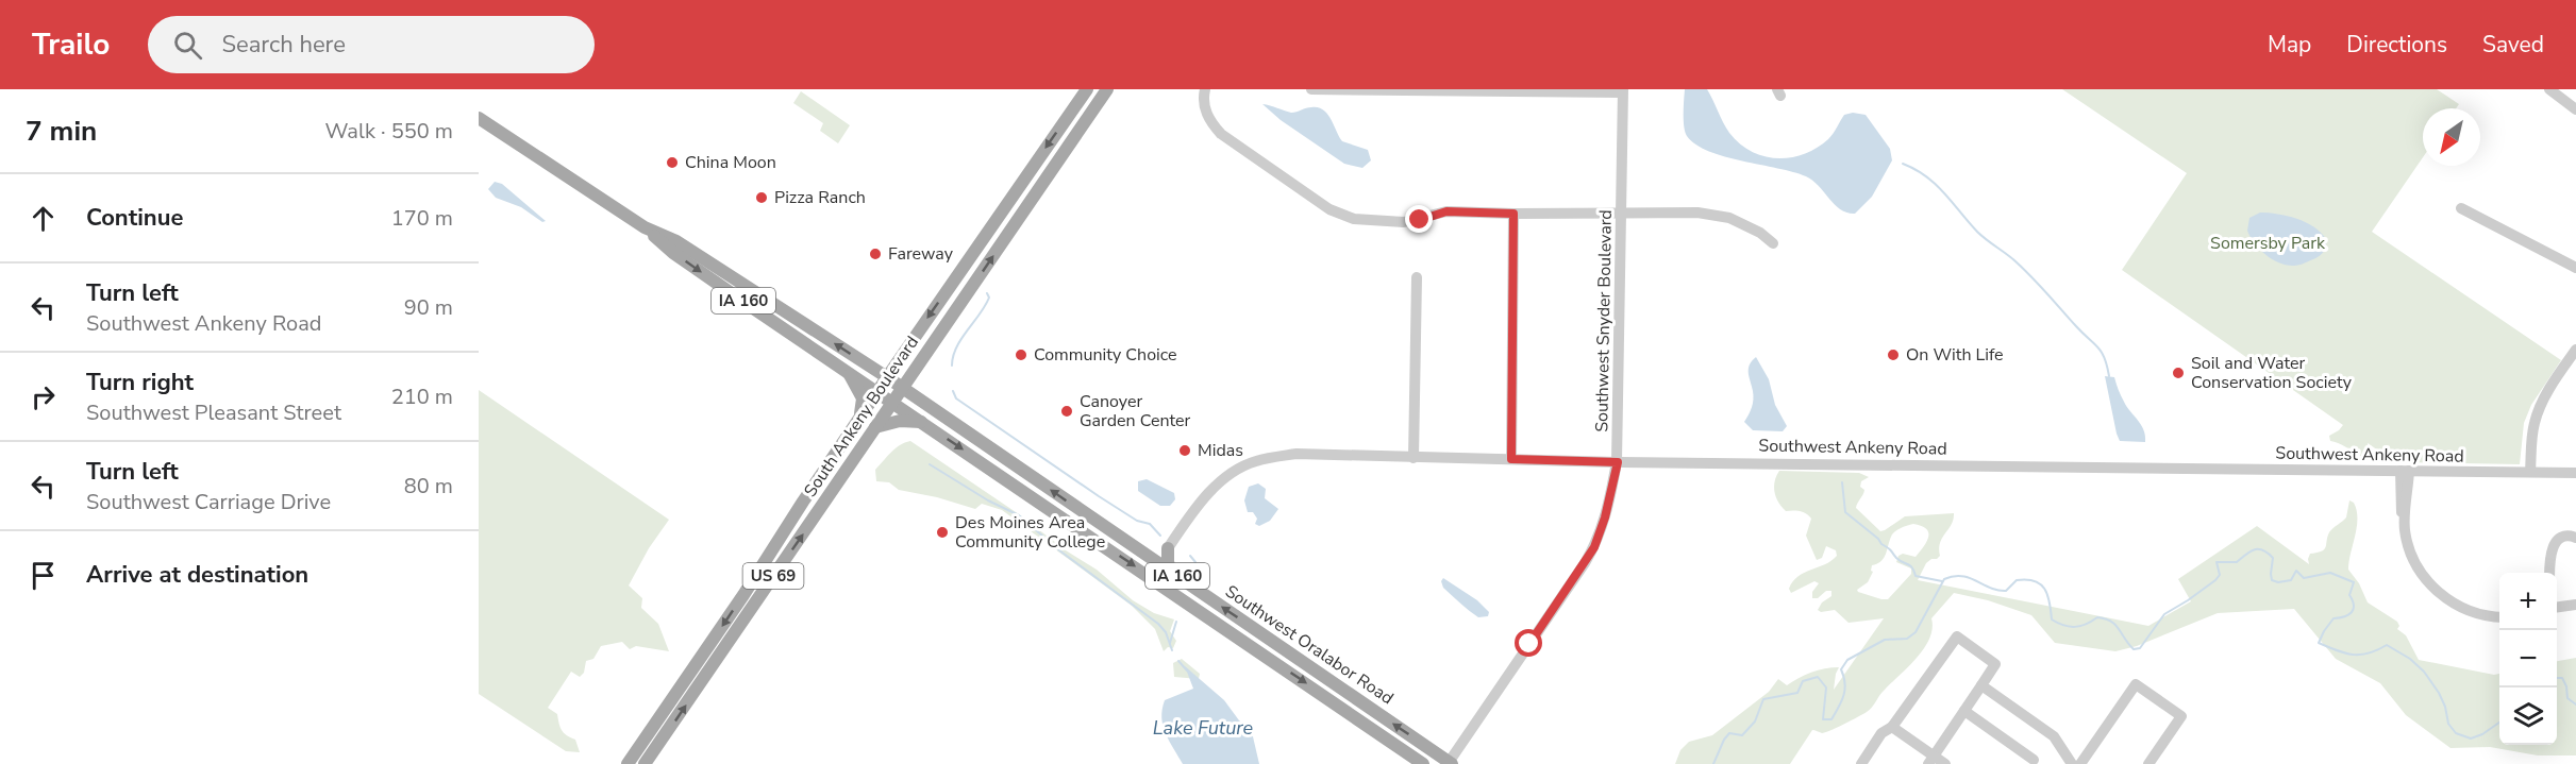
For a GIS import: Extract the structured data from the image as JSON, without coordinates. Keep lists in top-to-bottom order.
{
  "streets": {
    "main road": [
      "IA 160",
      "South Ankeny Boulevard",
      "US 69",
      "Southwest Oralabor Road"
    ],
    "street": ["Southwest Snyder Boulevard", "Southwest Ankeny Road"]
  },
  "crossings": [
    ["IA 160", "South Ankeny Boulevard"],
    ["IA 160", "Southwest Oralabor Road"],
    ["Southwest Snyder Boulevard", "Southwest Ankeny Road"],
    ["Southwest Snyder Boulevard", "Southwest Oralabor Road"],
    ["South Ankeny Boulevard", "Southwest Oralabor Road"]
  ],
  "water": ["Lake Future"],
  "parks": ["Somersby Park"],
  "places": [
    "China Moon",
    "Pizza Ranch",
    "Fareway",
    "Community Choice",
    "On With Life",
    "Soil and Water Conservation Society",
    "Canoyer Garden Center",
    "Midas",
    "Des Moines Area Community College"
  ],
  "north": "bottom left",
  "page": {
    "header": "Trailo",
    "search": "Search here",
    "nav": ["Map", "Directions", "Saved"],
    "heading": ["7 min", "Walk · 550 m"],
    "list": [
      ["Continue", "170 m"],
      ["Turn left", "Southwest Ankeny Road", "90 m"],
      ["Turn right", "Southwest Pleasant Street", "210 m"],
      ["Turn left", "Southwest Carriage Drive", "80 m"],
      "Arrive at destination"
    ],
    "map_buttons": ["+", "−"]
  }
}
